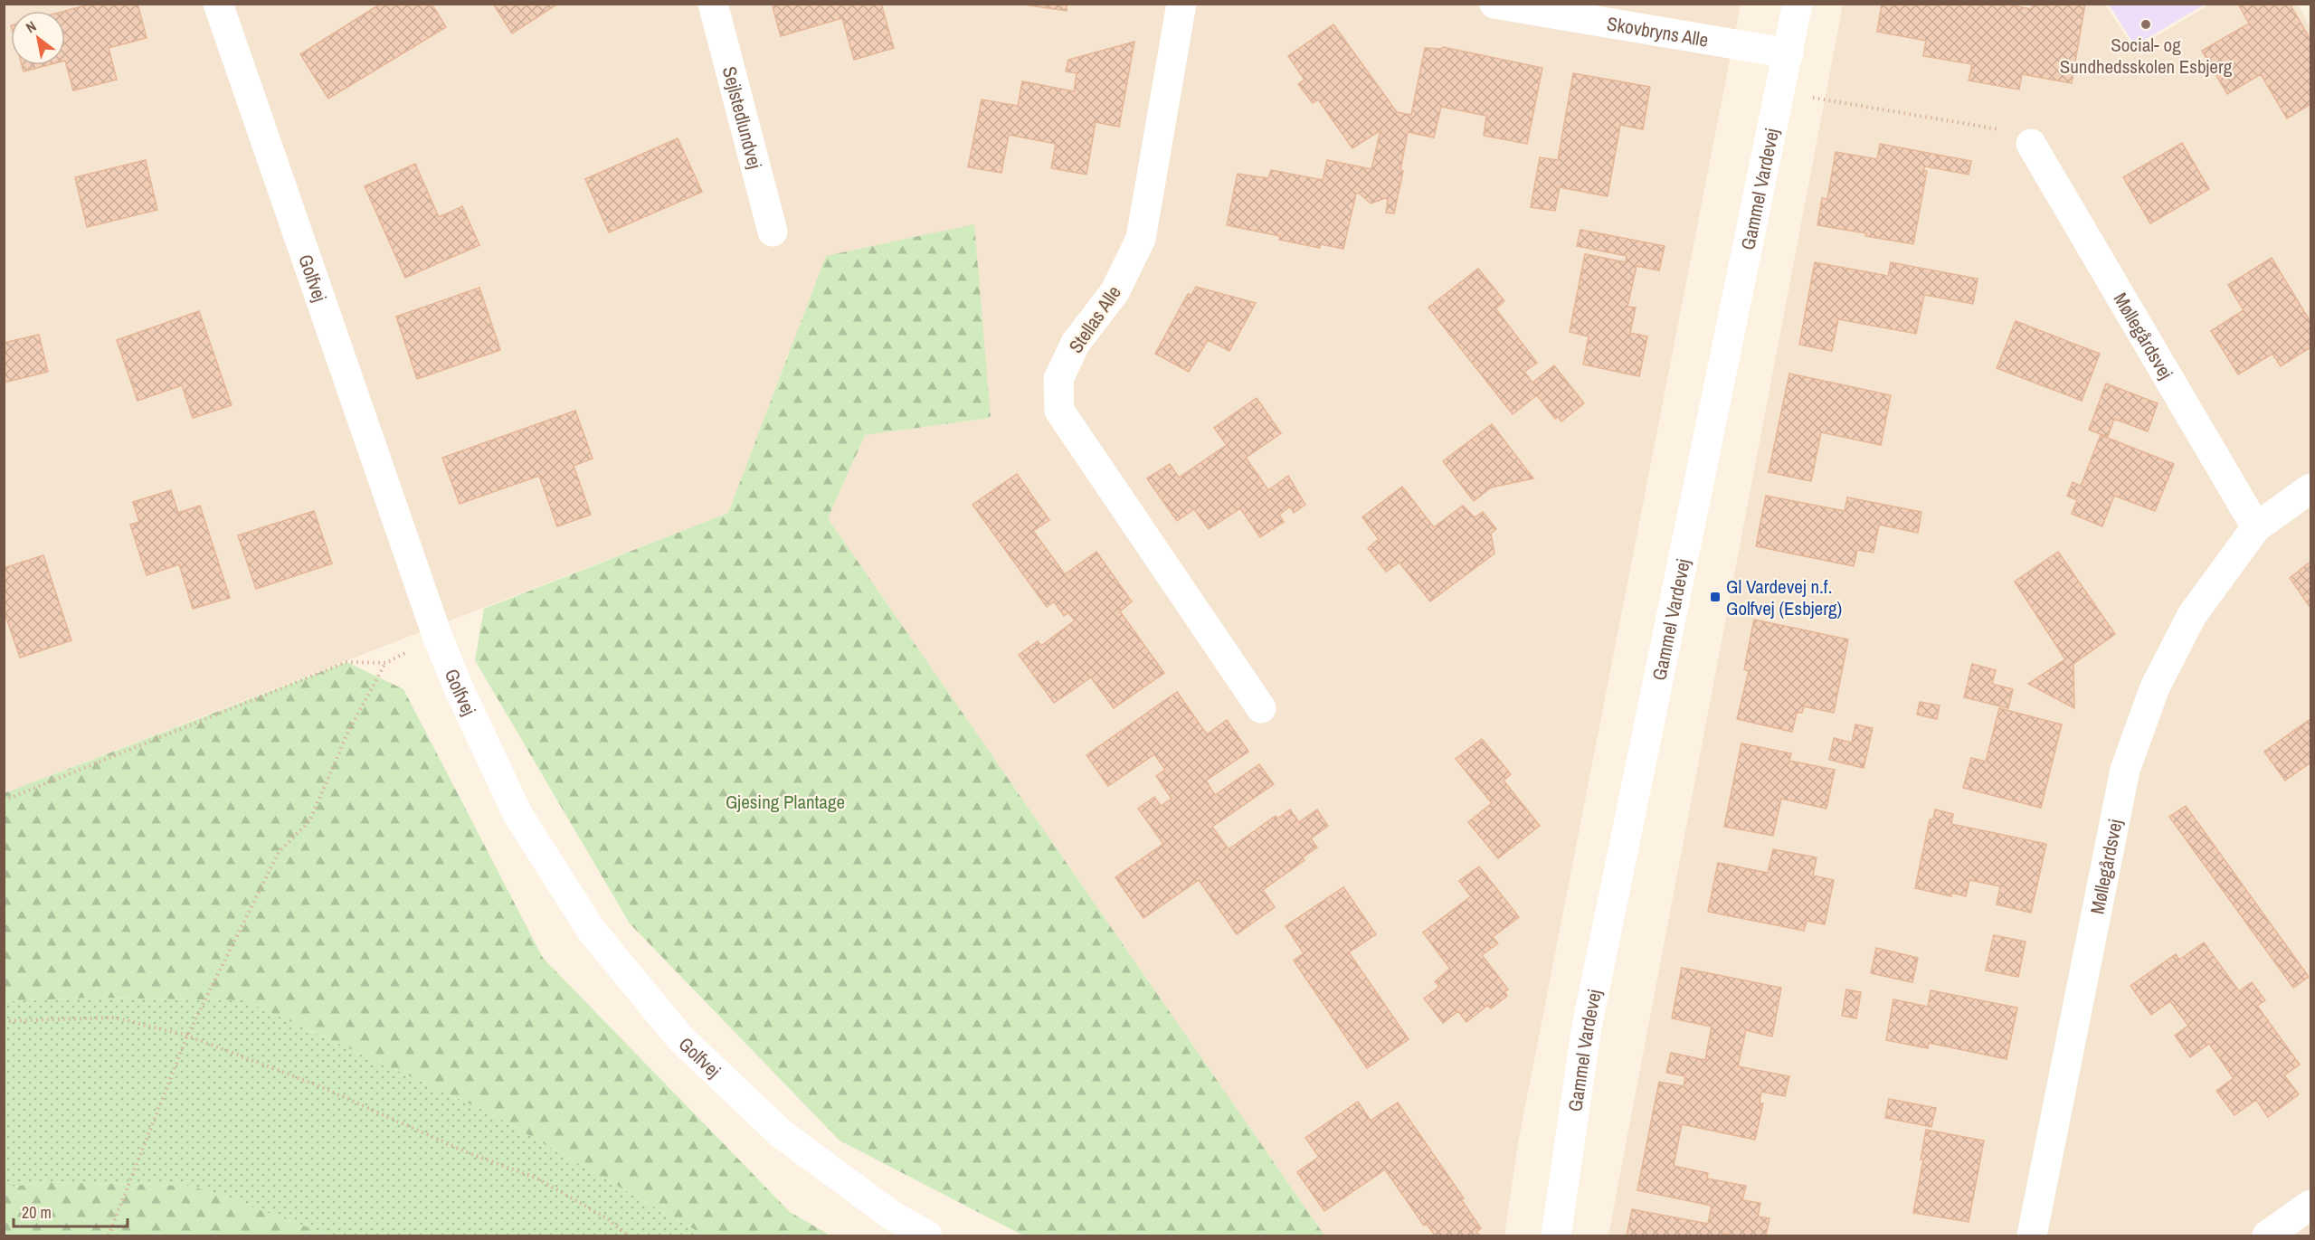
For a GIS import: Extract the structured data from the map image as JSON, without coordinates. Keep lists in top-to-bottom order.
{
  "streets": {
    "street": [
      "Skovbryns Alle",
      "Sejlstedlundvej",
      "Gammel Vardevej",
      "Golfvej",
      "Stellas Alle",
      "Møllegårdsvej"
    ]
  },
  "crossings": [
    ["Skovbryns Alle", "Gammel Vardevej"]
  ],
  "parks": ["Gjesing Plantage"],
  "places": {
    "other": ["Social- og Sundhedsskolen Esbjerg"],
    "transit": ["Gl Vardevej n.f. Golfvej (Esbjerg)"]
  },
  "scale_bar": "20 m",
  "north": "top left"
}
